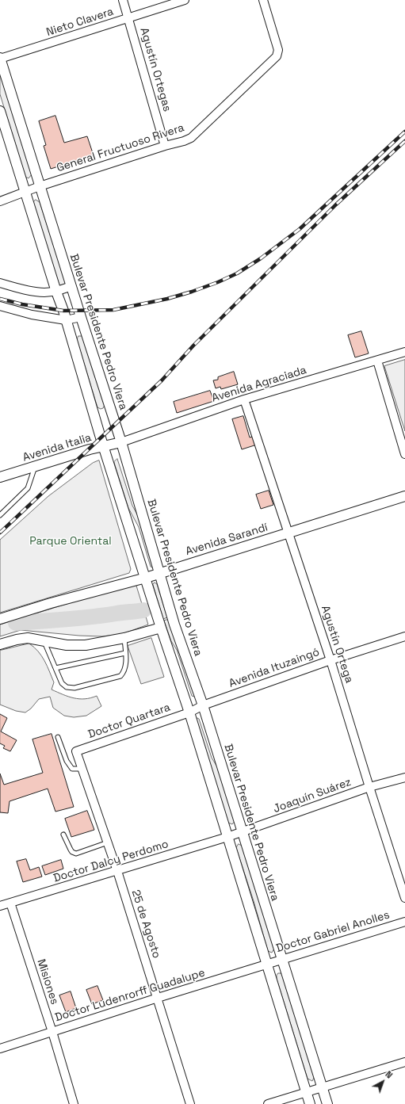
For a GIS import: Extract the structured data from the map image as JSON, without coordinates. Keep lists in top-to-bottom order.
{
  "streets": {
    "street": [
      "Nieto Clavera",
      "Agustín Ortegas",
      "General Fructuoso Rivera",
      "Bulevar Presidente Pedro Viera",
      "Avenida Agraciada",
      "Avenida Italia",
      "Avenida Sarandí",
      "Agustín Ortega",
      "Avenida Ituzaingó",
      "Doctor Quartara",
      "Joaquín Suárez",
      "Doctor Dalcy Perdomo",
      "25 de Agosto",
      "Doctor Gabriel Anolles",
      "Misiones",
      "Doctor Ludenrorff Guadalupe"
    ]
  },
  "crossings": [
    ["Nieto Clavera", "Agustín Ortegas"],
    ["Nieto Clavera", "Bulevar Presidente Pedro Viera"],
    ["Agustín Ortegas", "General Fructuoso Rivera"],
    ["General Fructuoso Rivera", "Bulevar Presidente Pedro Viera"],
    ["Bulevar Presidente Pedro Viera", "Avenida Agraciada"],
    ["Bulevar Presidente Pedro Viera", "Avenida Italia"],
    ["Bulevar Presidente Pedro Viera", "Avenida Sarandí"],
    ["Bulevar Presidente Pedro Viera", "Avenida Ituzaingó"],
    ["Bulevar Presidente Pedro Viera", "Joaquín Suárez"],
    ["Bulevar Presidente Pedro Viera", "Doctor Gabriel Anolles"],
    ["Avenida Agraciada", "Avenida Italia"],
    ["Avenida Agraciada", "Agustín Ortega"],
    ["Avenida Sarandí", "Agustín Ortega"],
    ["Agustín Ortega", "Avenida Ituzaingó"],
    ["Agustín Ortega", "Joaquín Suárez"],
    ["Avenida Ituzaingó", "Doctor Quartara"],
    ["Doctor Quartara", "25 de Agosto"],
    ["Joaquín Suárez", "Doctor Dalcy Perdomo"],
    ["Doctor Dalcy Perdomo", "25 de Agosto"],
    ["Doctor Dalcy Perdomo", "Misiones"],
    ["25 de Agosto", "Doctor Ludenrorff Guadalupe"],
    ["Doctor Gabriel Anolles", "Doctor Ludenrorff Guadalupe"],
    ["Misiones", "Doctor Ludenrorff Guadalupe"]
  ],
  "parks": ["Parque Oriental"],
  "north": "top right"
}
